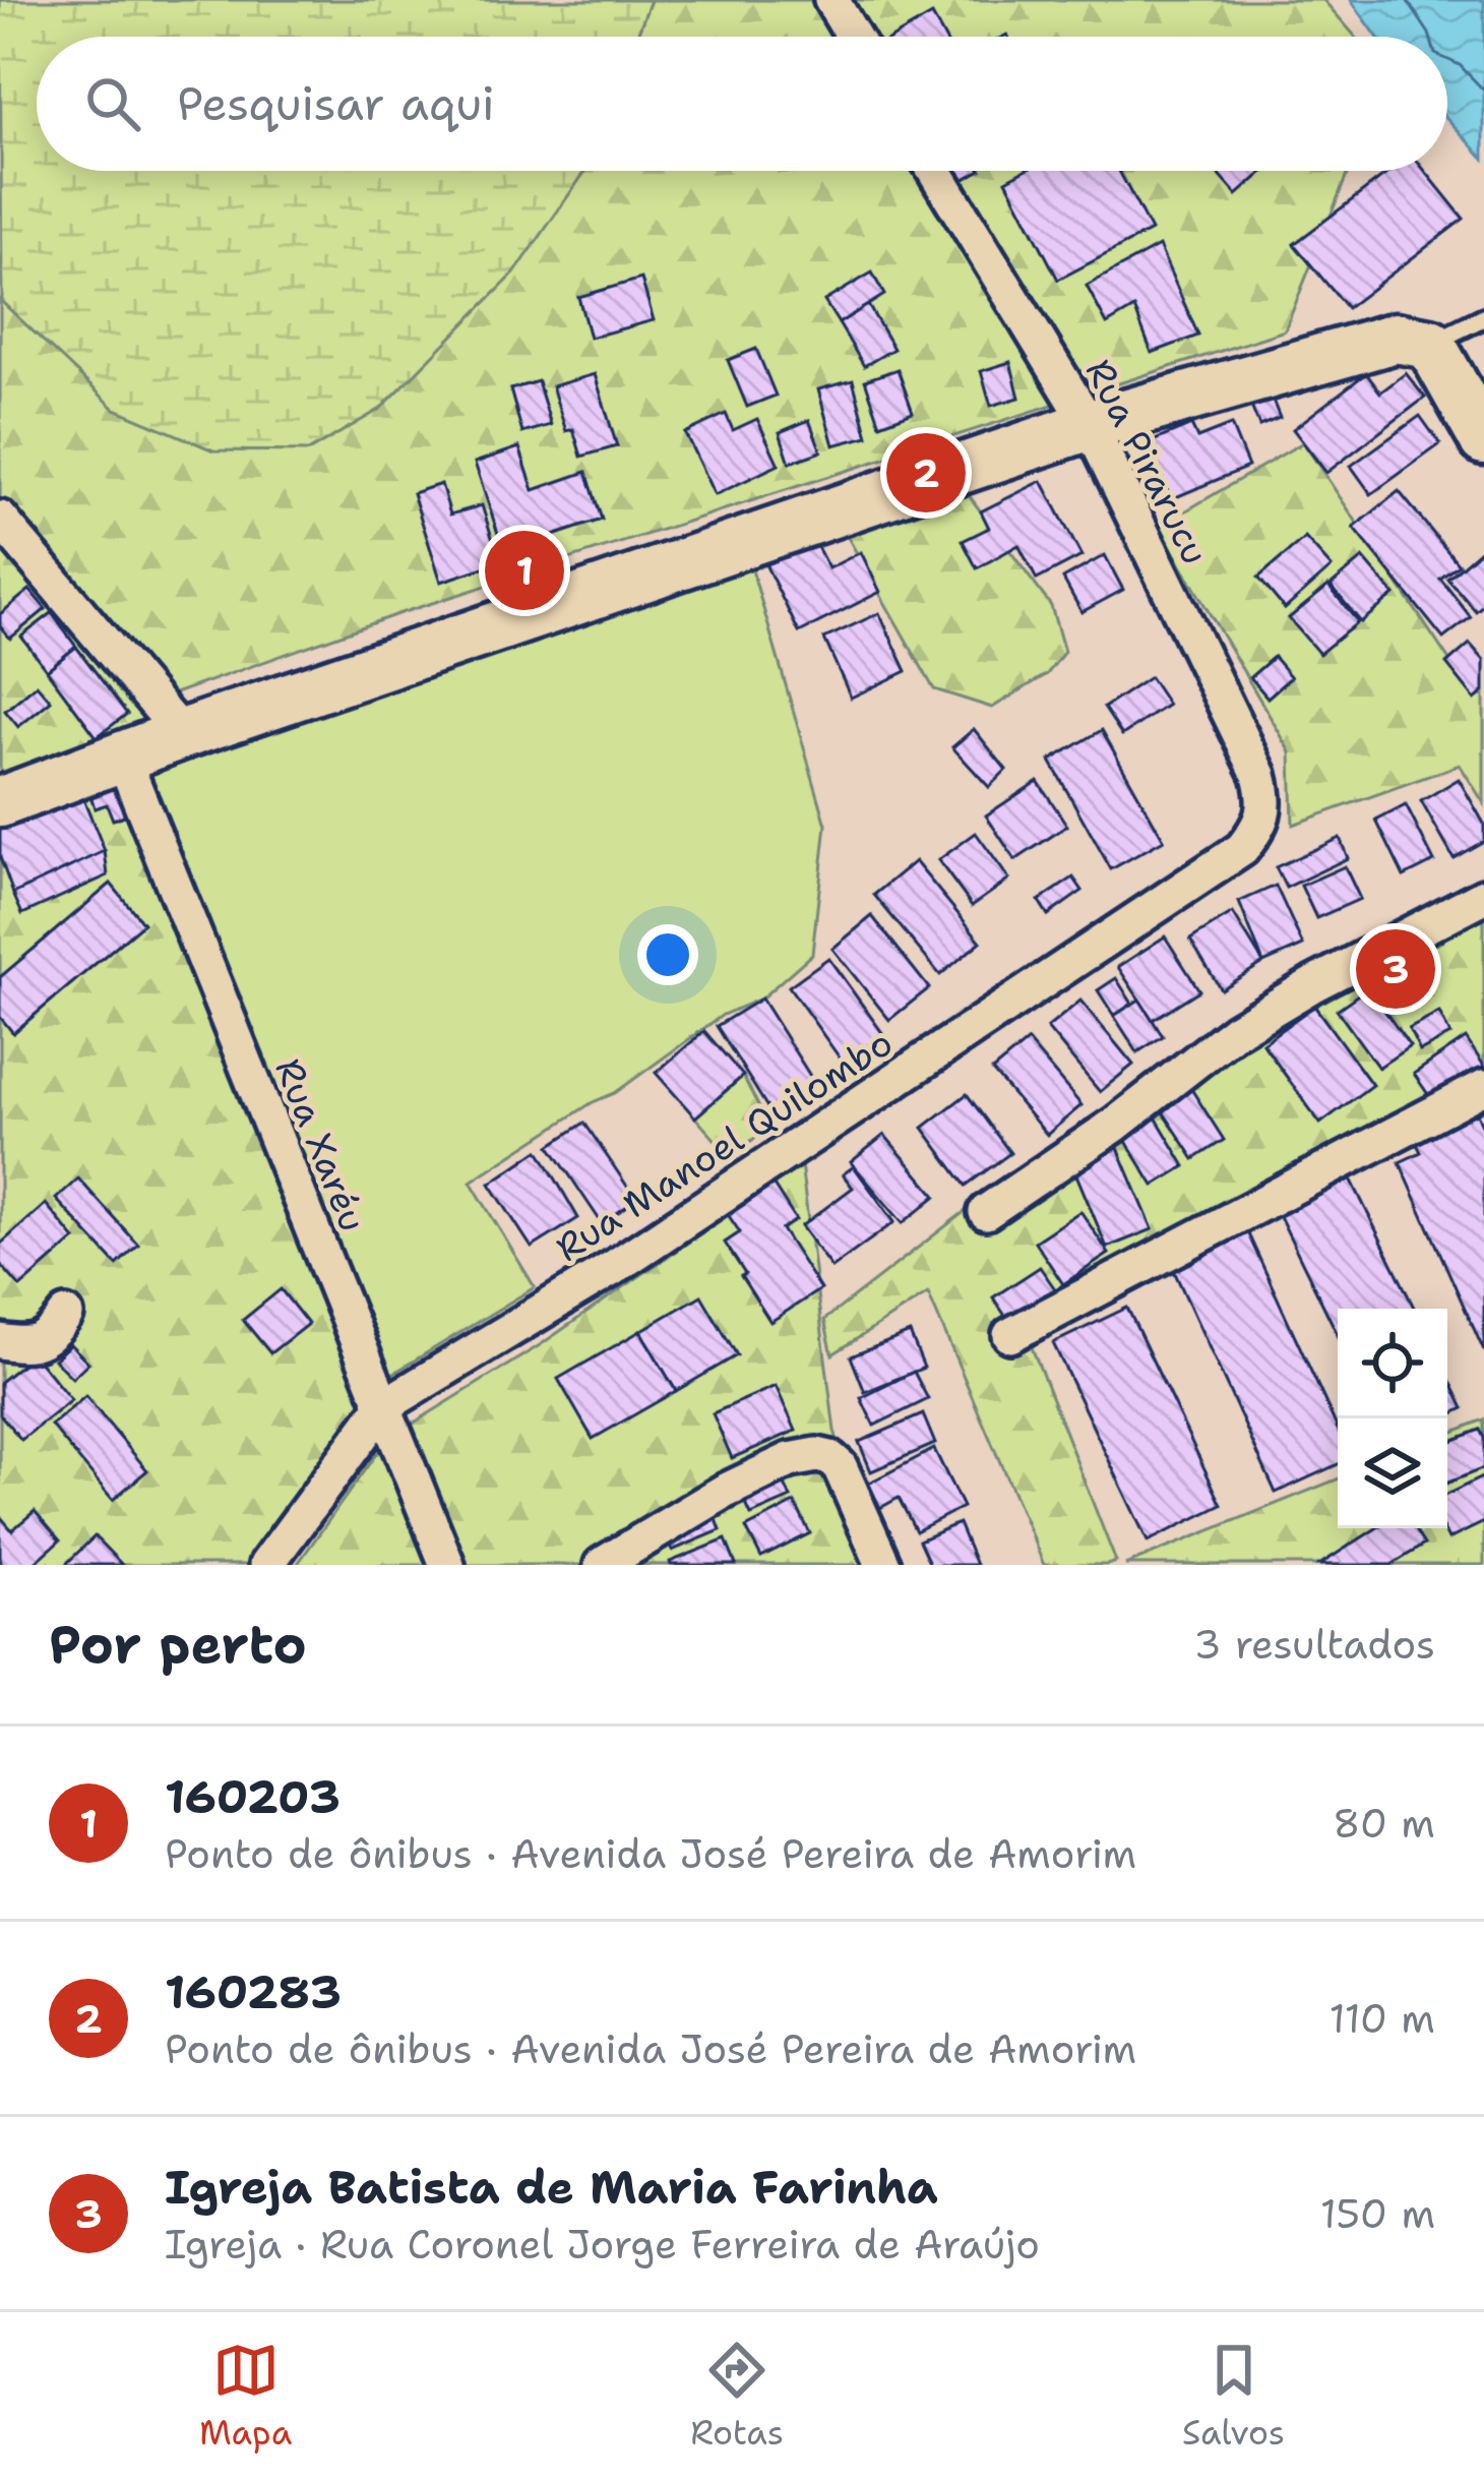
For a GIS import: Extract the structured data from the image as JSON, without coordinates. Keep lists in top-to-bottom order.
{
  "streets": {
    "street": ["Rua Pirarucu", "Rua Xaréu", "Rua Manoel Quilombo"]
  },
  "crossings": [
    ["Rua Pirarucu", "Rua Manoel Quilombo"],
    ["Rua Xaréu", "Rua Manoel Quilombo"]
  ],
  "page": {
    "search": "Pesquisar aqui",
    "pins": ["2", "1", "3"],
    "heading": ["Por perto", "3 resultados"],
    "list": [
      {
        "mark": "1",
        "name": "160203",
        "note": "Ponto de ônibus · Avenida José Pereira de Amorim",
        "value": "80 m"
      },
      {
        "mark": "2",
        "name": "160283",
        "note": "Ponto de ônibus · Avenida José Pereira de Amorim",
        "value": "110 m"
      },
      {
        "mark": "3",
        "name": "Igreja Batista de Maria Farinha",
        "note": "Igreja · Rua Coronel Jorge Ferreira de Araújo",
        "value": "150 m"
      }
    ],
    "nav": ["Mapa", "Rotas", "Salvos"]
  }
}
